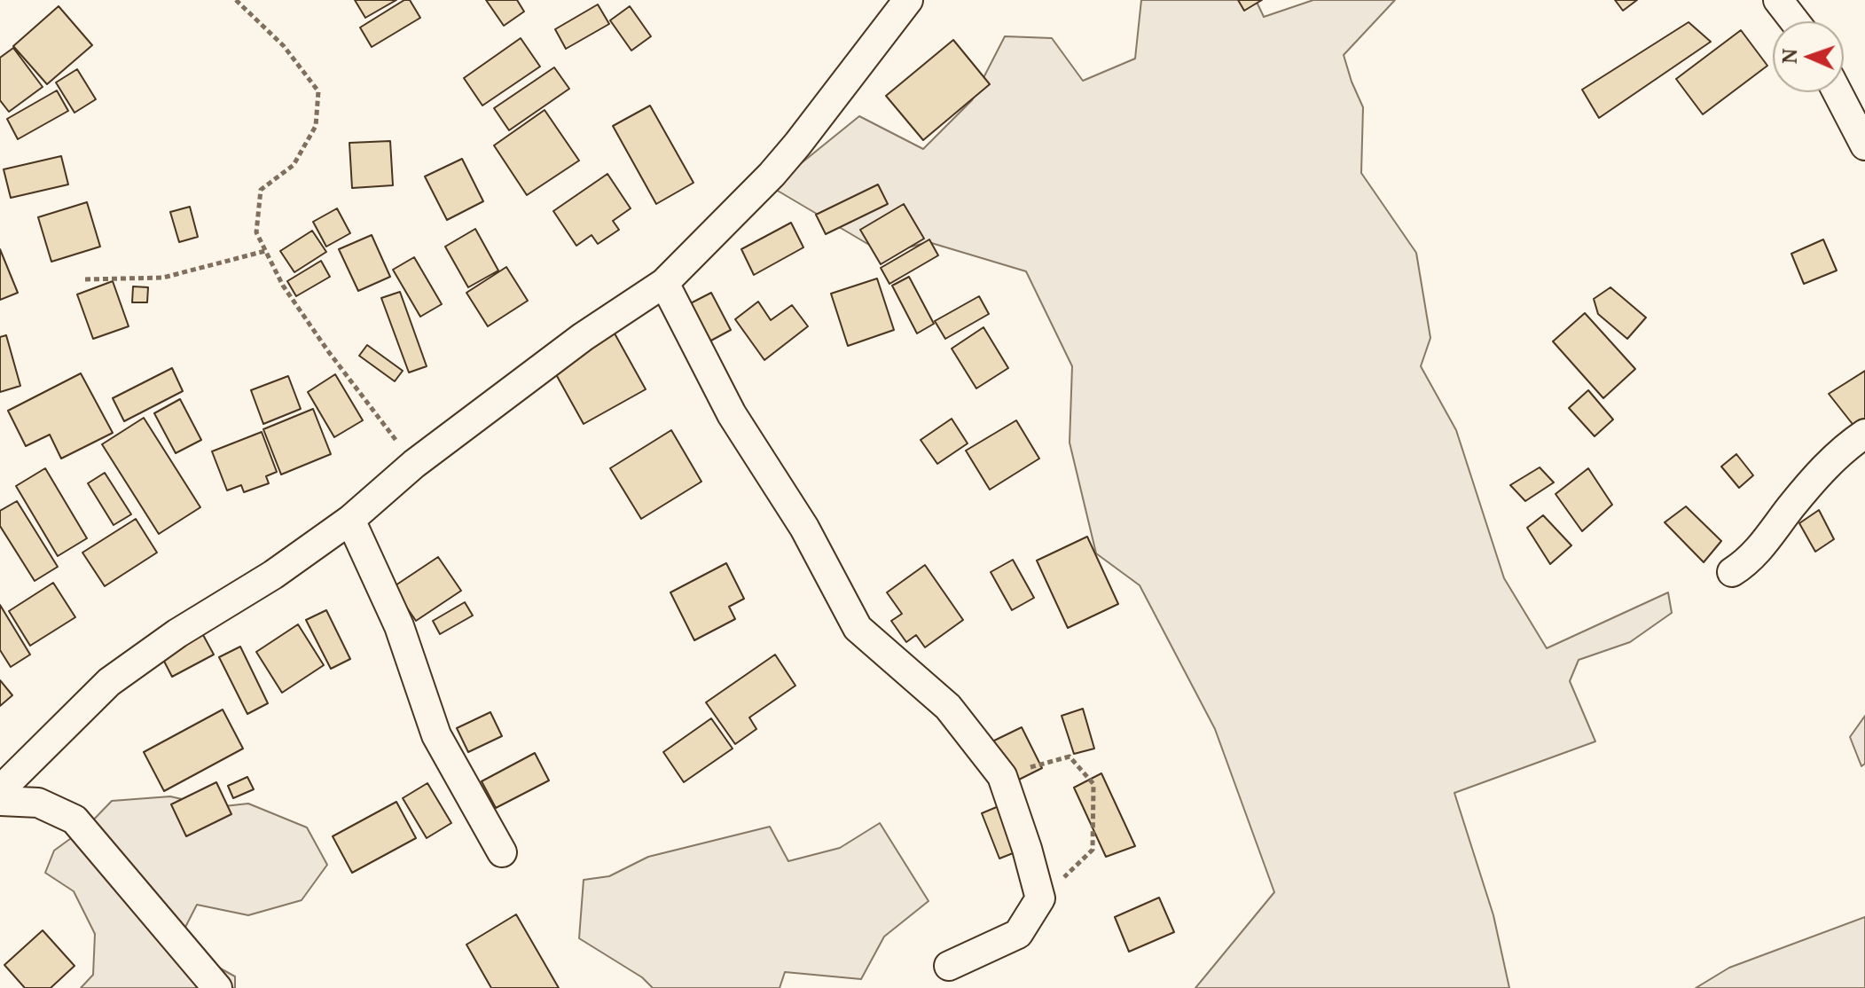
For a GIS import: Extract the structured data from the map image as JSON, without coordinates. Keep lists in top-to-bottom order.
{
  "north": "left"
}
